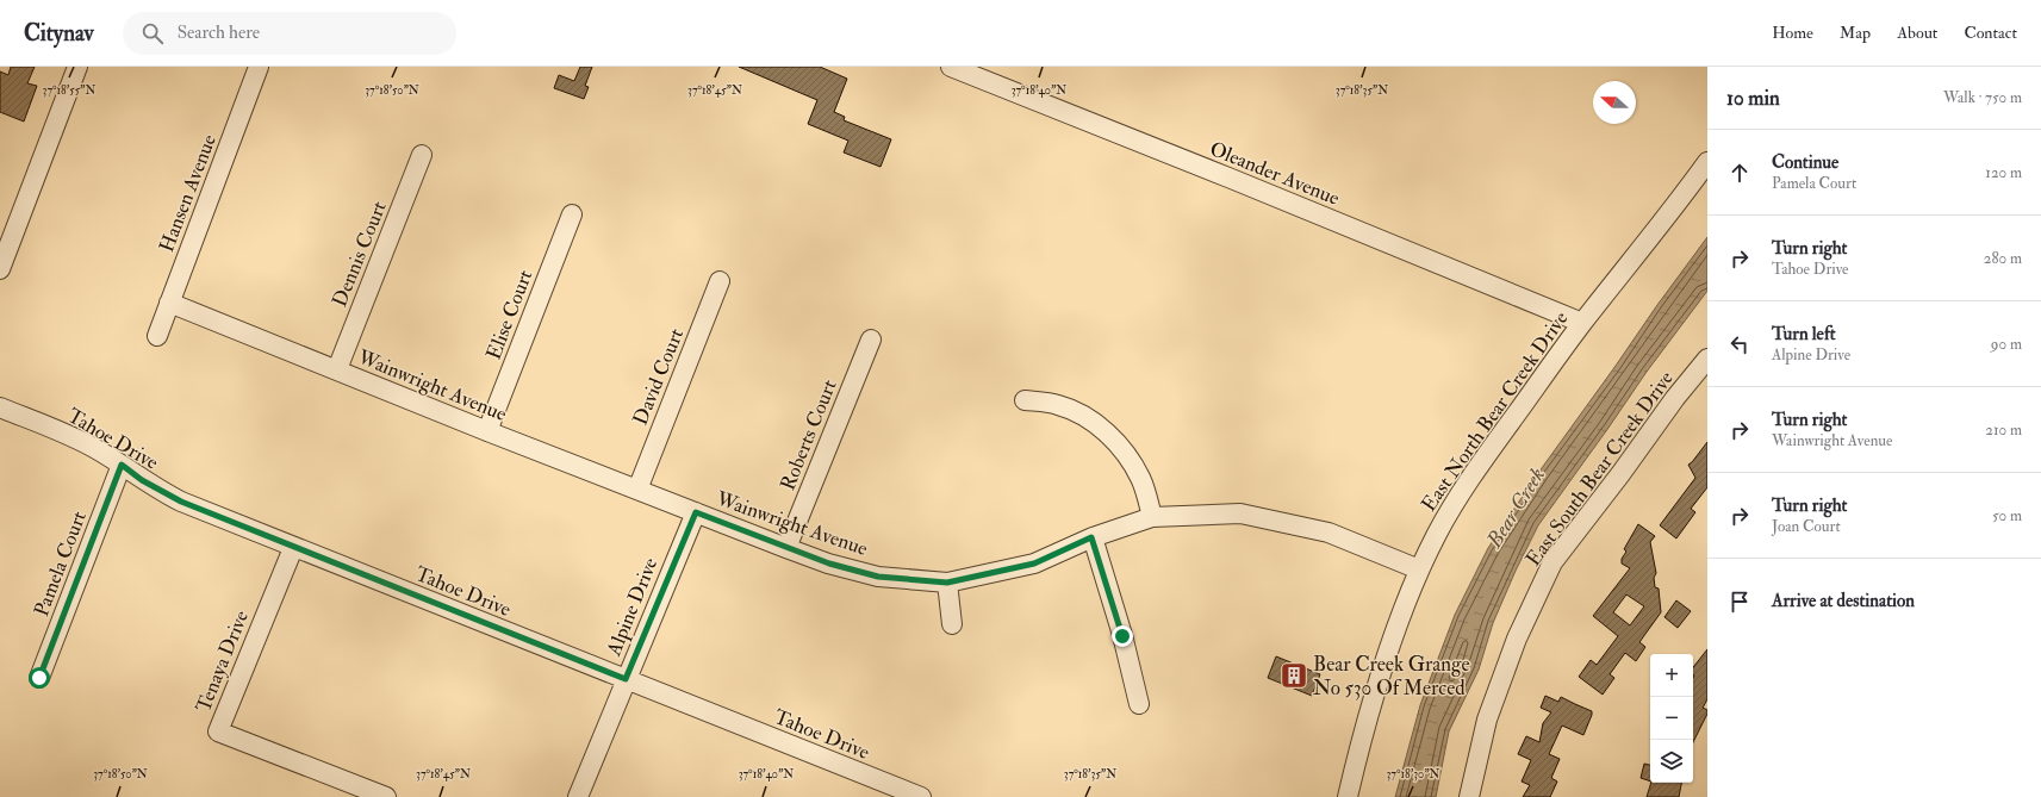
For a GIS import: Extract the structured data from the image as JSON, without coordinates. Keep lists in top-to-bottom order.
{
  "streets": {
    "street": [
      "Oleander Avenue",
      "Hansen Avenue",
      "Dennis Court",
      "Elise Court",
      "David Court",
      "Wainwright Avenue",
      "East North Bear Creek Drive",
      "Roberts Court",
      "Tahoe Drive",
      "East South Bear Creek Drive",
      "Pamela Court",
      "Alpine Drive",
      "Tenaya Drive"
    ]
  },
  "crossings": [
    ["Oleander Avenue", "East North Bear Creek Drive"],
    ["Hansen Avenue", "Wainwright Avenue"],
    ["Dennis Court", "Wainwright Avenue"],
    ["Elise Court", "Wainwright Avenue"],
    ["David Court", "Wainwright Avenue"],
    ["Wainwright Avenue", "East North Bear Creek Drive"],
    ["Wainwright Avenue", "Roberts Court"],
    ["Wainwright Avenue", "Alpine Drive"],
    ["Tahoe Drive", "Pamela Court"],
    ["Tahoe Drive", "Alpine Drive"],
    ["Tahoe Drive", "Tenaya Drive"]
  ],
  "water": ["Bear Creek"],
  "places": {
    "building": ["Bear Creek Grange No 530 Of Merced"]
  },
  "north": "left",
  "page": {
    "header": "Citynav",
    "search": "Search here",
    "nav": [
      "Home",
      "Map",
      "About",
      "Contact"
    ],
    "heading": ["10 min", "Walk · 750 m"],
    "list": [
      ["Continue", "Pamela Court", "120 m"],
      ["Turn right", "Tahoe Drive", "280 m"],
      ["Turn left", "Alpine Drive", "90 m"],
      ["Turn right", "Wainwright Avenue", "210 m"],
      ["Turn right", "Joan Court", "50 m"],
      "Arrive at destination"
    ],
    "map_buttons": ["+", "−"]
  },
  "coordinates": [
    "37°18'45\"N",
    "37°18'55\"N",
    "37°18'50\"N",
    "37°18'40\"N",
    "37°18'35\"N",
    "37°18'30\"N"
  ]
}
